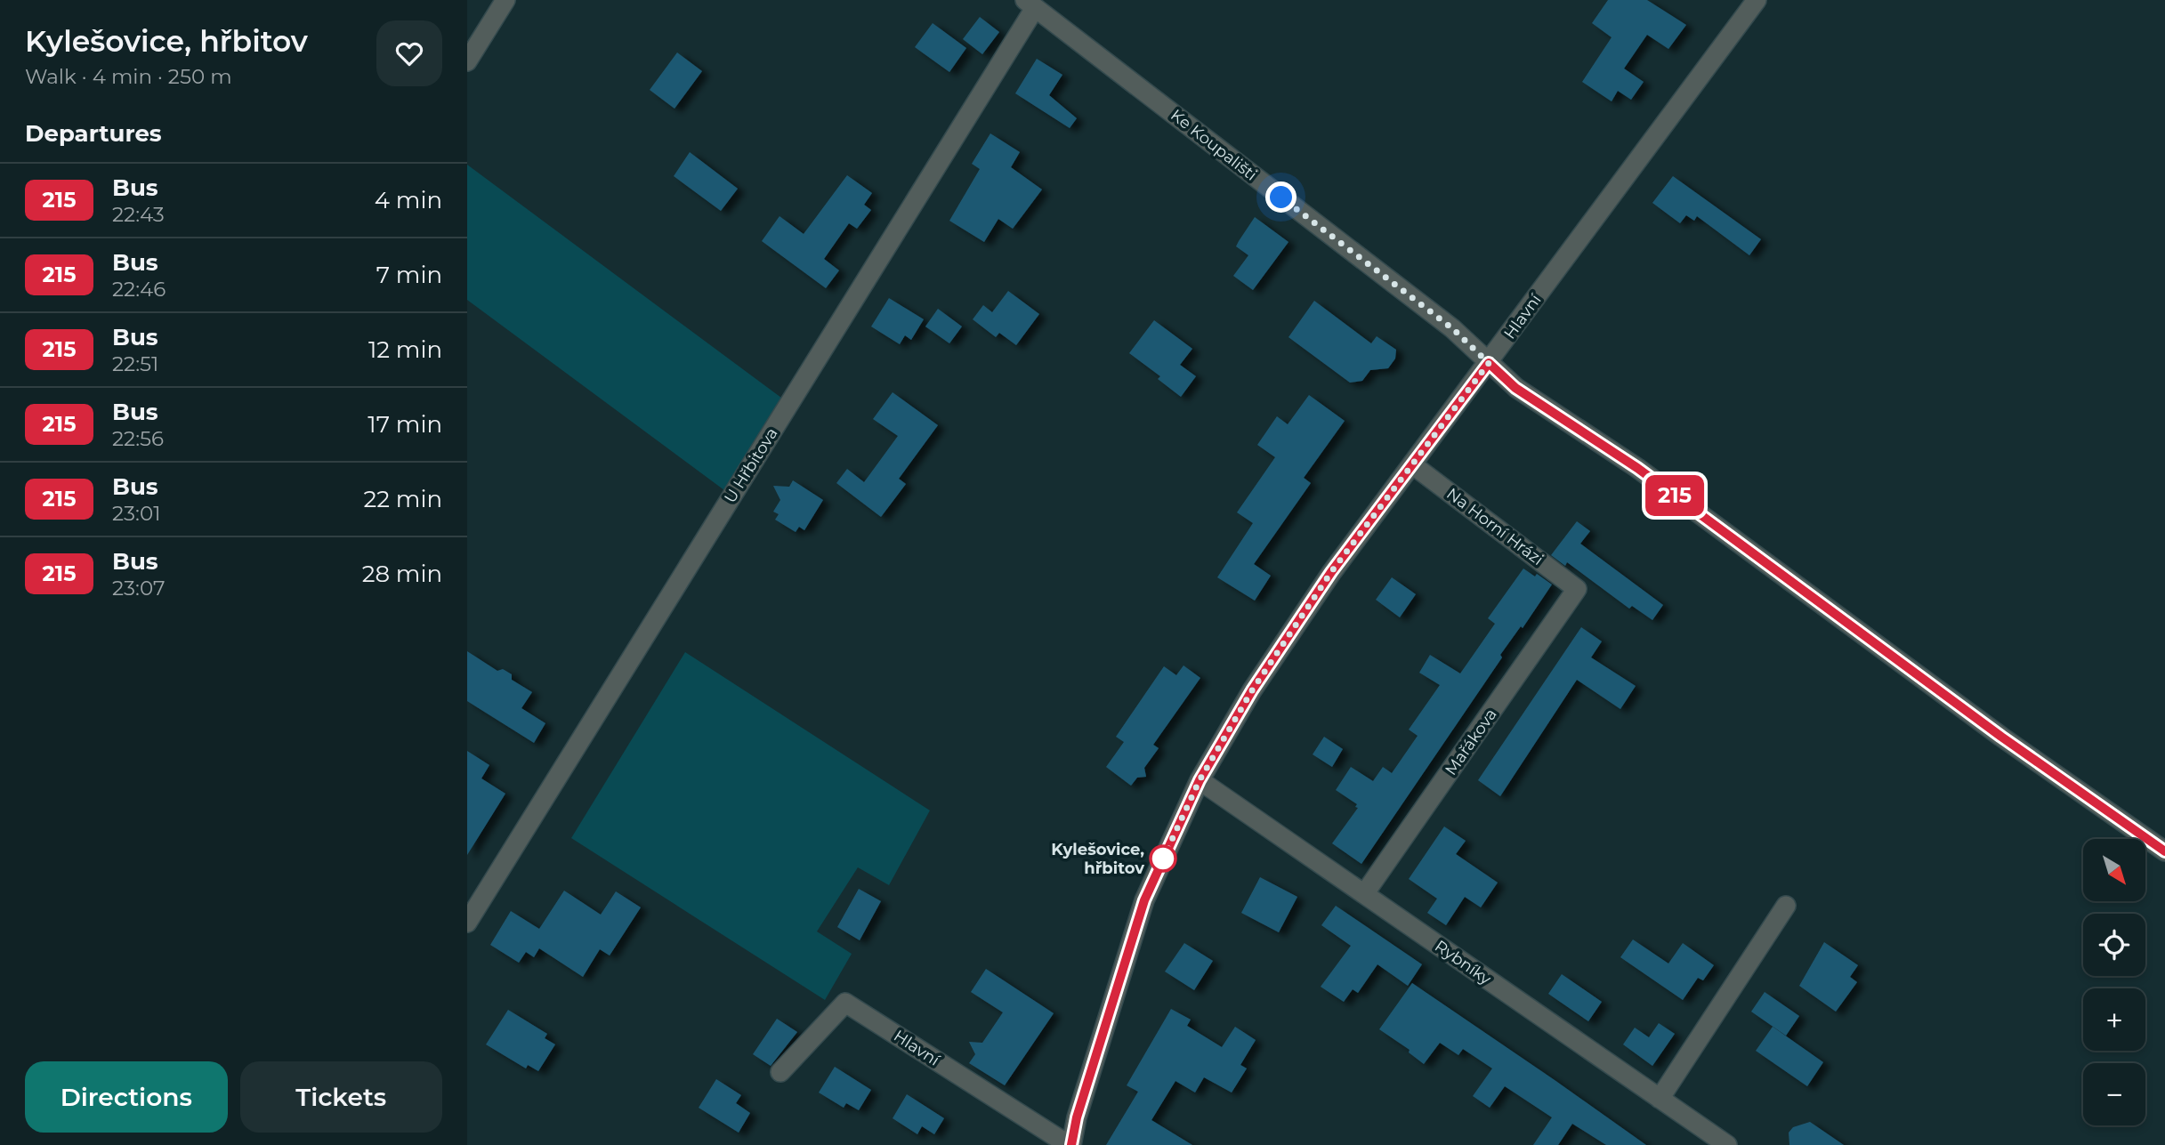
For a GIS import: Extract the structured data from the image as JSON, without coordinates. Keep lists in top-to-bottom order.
{
  "streets": {
    "street": [
      "Ke Koupališti",
      "Hlavní",
      "U Hřbitova",
      "Na Horní Hrázi",
      "Mařákova",
      "Rybníky"
    ]
  },
  "crossings": [
    ["Ke Koupališti", "Hlavní"],
    ["Ke Koupališti", "U Hřbitova"],
    ["Hlavní", "Na Horní Hrázi"],
    ["Hlavní", "Rybníky"],
    ["Na Horní Hrázi", "Mařákova"],
    ["Mařákova", "Rybníky"]
  ],
  "places": ["Kylešovice, hřbitov"],
  "lines": ["bus line 215"],
  "north": "bottom right",
  "page": {
    "heading": [
      ["Kylešovice, hřbitov", "Walk · 4 min · 250 m"],
      "Departures"
    ],
    "on_map": "215",
    "list": [
      {
        "mark": "215",
        "name": "Bus",
        "note": "22:43",
        "value": "4 min"
      },
      {
        "mark": "215",
        "name": "Bus",
        "note": "22:46",
        "value": "7 min"
      },
      {
        "mark": "215",
        "name": "Bus",
        "note": "22:51",
        "value": "12 min"
      },
      {
        "mark": "215",
        "name": "Bus",
        "note": "22:56",
        "value": "17 min"
      },
      {
        "mark": "215",
        "name": "Bus",
        "note": "23:01",
        "value": "22 min"
      },
      {
        "mark": "215",
        "name": "Bus",
        "note": "23:07",
        "value": "28 min"
      }
    ],
    "map_buttons": ["+", "−"],
    "buttons": ["Directions", "Tickets"]
  }
}
